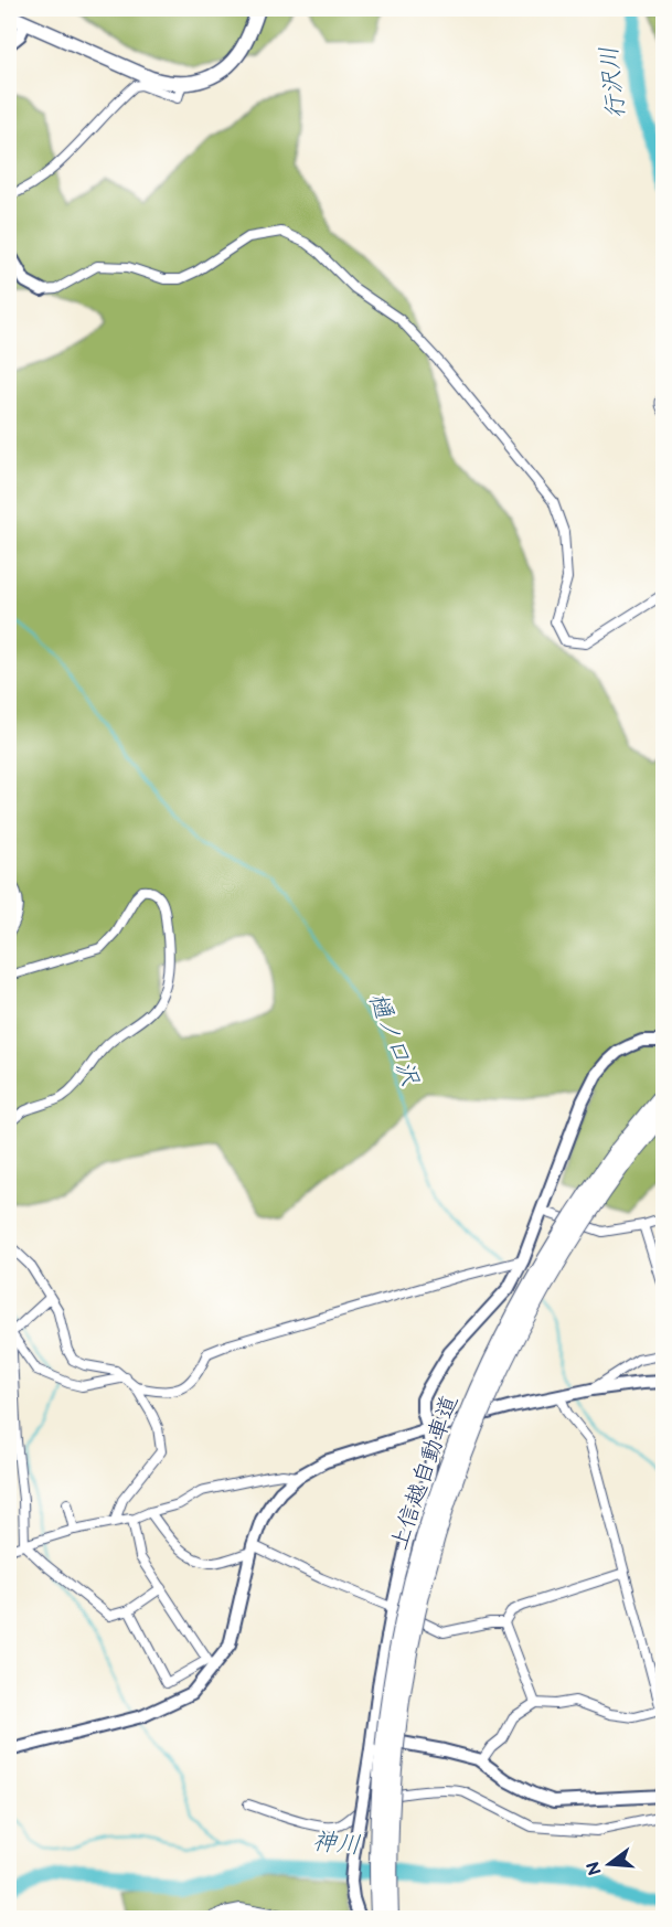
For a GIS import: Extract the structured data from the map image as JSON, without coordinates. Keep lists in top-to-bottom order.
{
  "streets": {
    "highway": ["上信越自動車道"]
  },
  "water": ["行沢川", "樋ノ口沢", "神川"],
  "north": "left"
}
